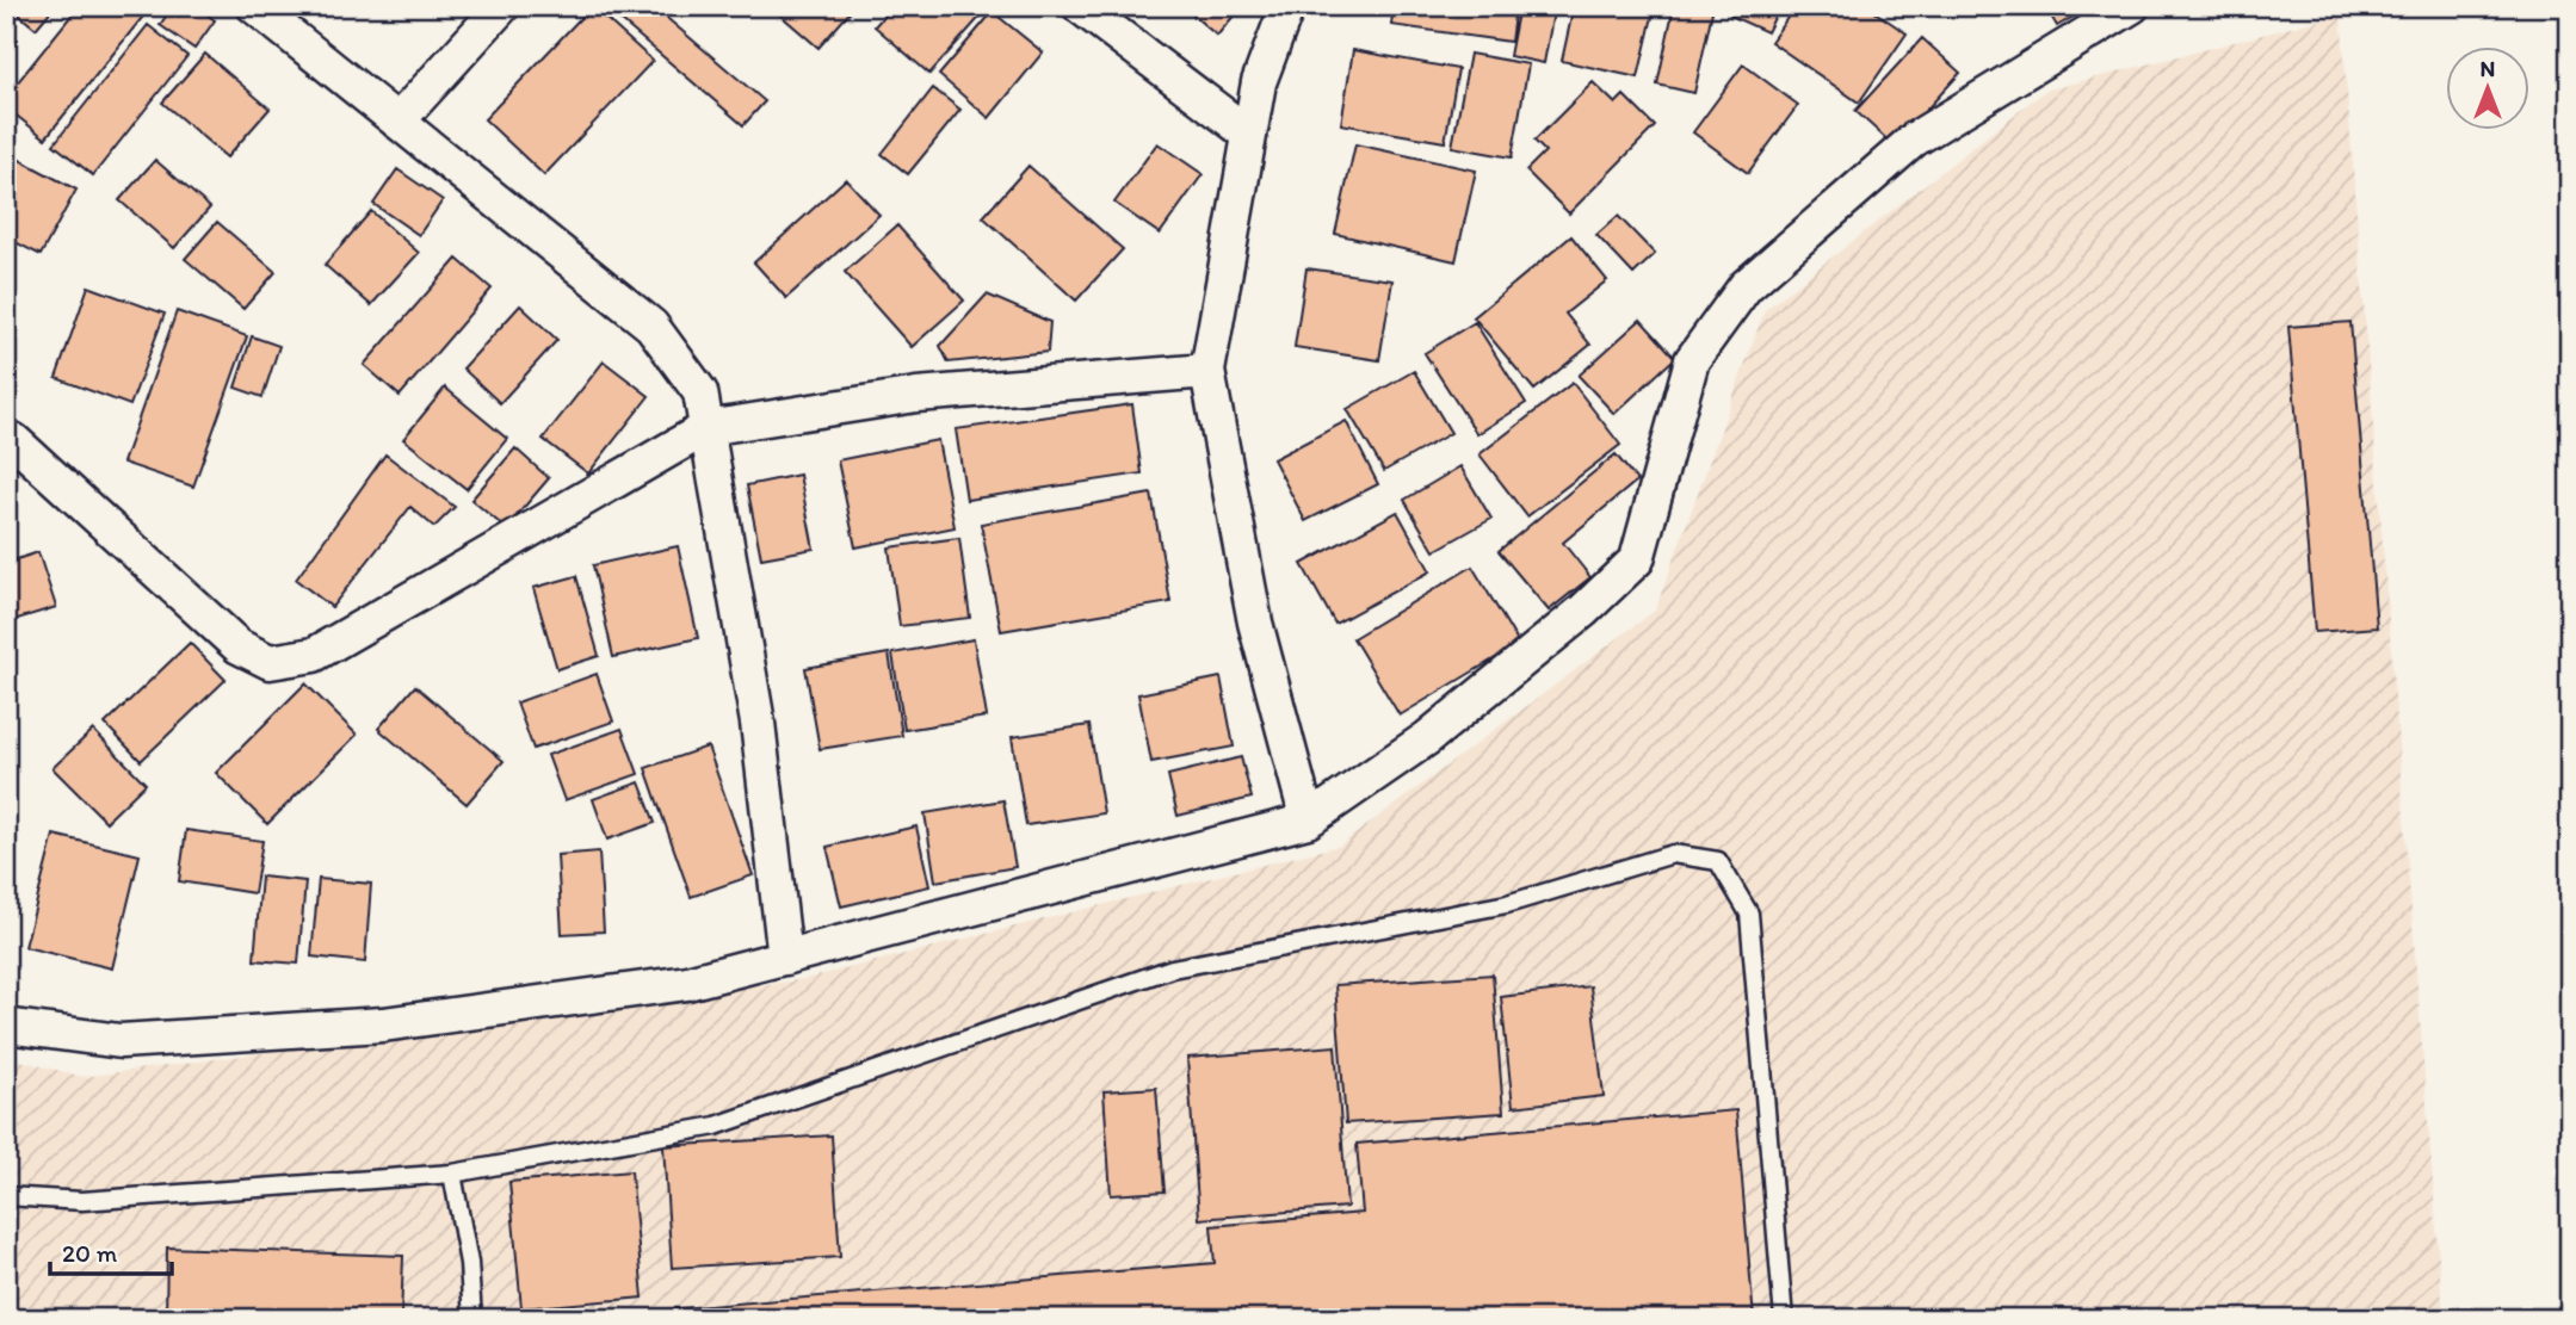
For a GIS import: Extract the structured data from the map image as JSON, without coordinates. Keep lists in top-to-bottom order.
{
  "scale_bar": "20 m",
  "north": "top"
}
